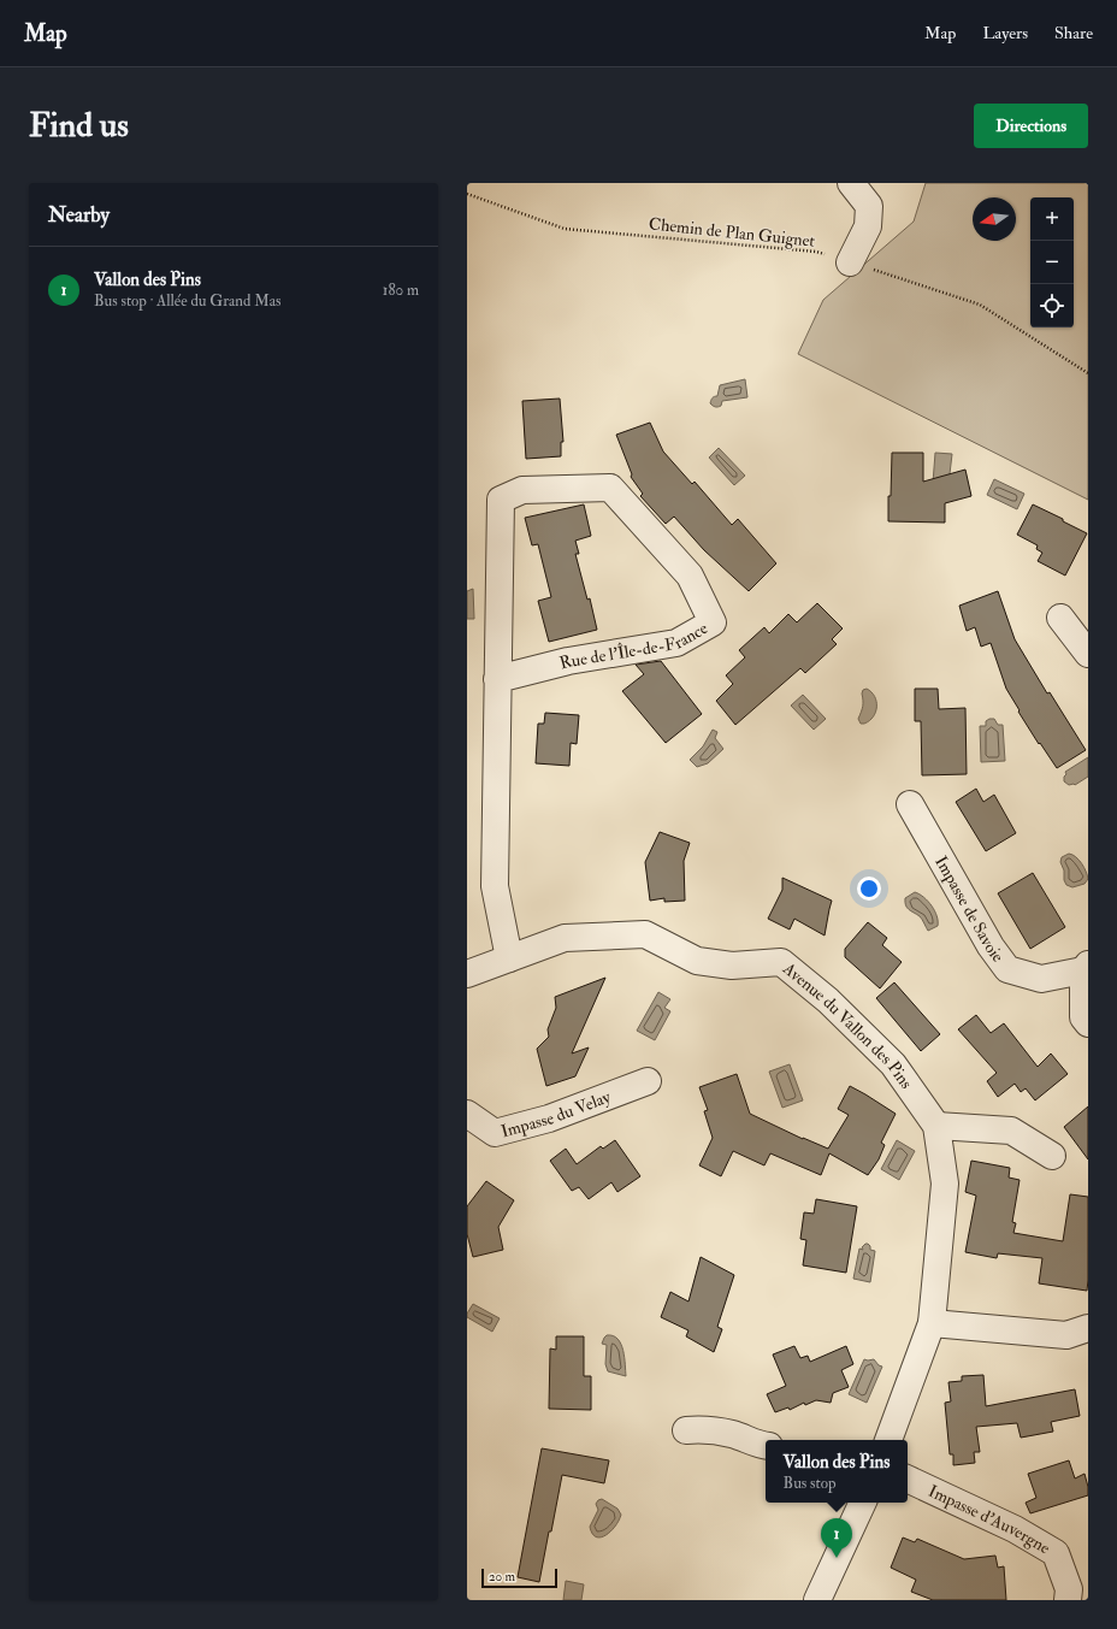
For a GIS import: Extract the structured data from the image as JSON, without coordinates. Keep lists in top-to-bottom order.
{
  "streets": {
    "street": [
      "Rue de l'Île-de-France",
      "Impasse de Savoie",
      "Avenue du Vallon des Pins",
      "Impasse du Velay",
      "Impasse d'Auvergne"
    ],
    "path": ["Chemin de Plan Guignet"]
  },
  "crossings": [
    ["Rue de l'Île-de-France", "Avenue du Vallon des Pins"]
  ],
  "scale_bar": "20 m",
  "north": "left",
  "page": {
    "header": "Map",
    "nav": ["Map", "Layers", "Share"],
    "buttons": "Directions",
    "title": "Find us",
    "heading": "Nearby",
    "map_buttons": ["+", "−"],
    "list": [
      {
        "mark": "1",
        "name": "Vallon des Pins",
        "note": "Bus stop · Allée du Grand Mas",
        "value": "180 m"
      }
    ],
    "popup": ["Vallon des Pins", "Bus stop"],
    "pins": "1",
    "scale": "20 m"
  }
}
